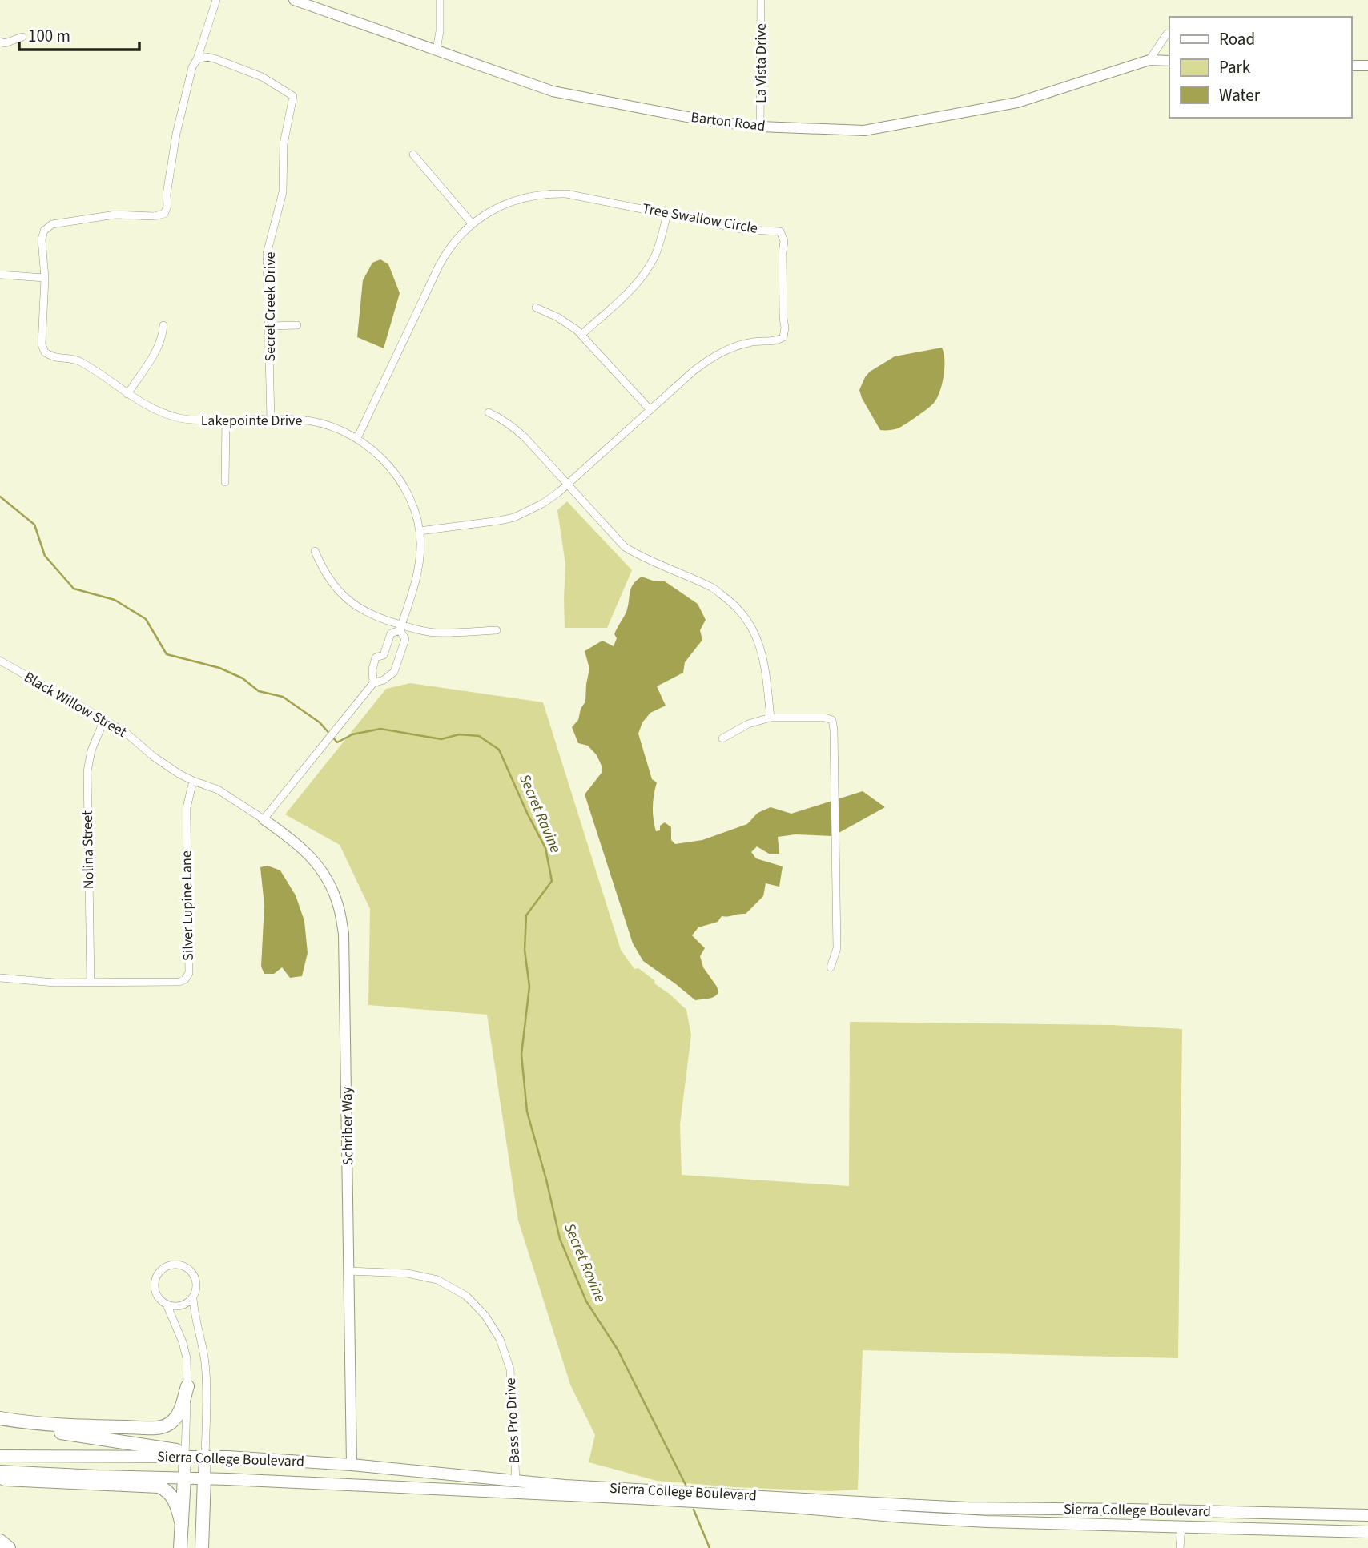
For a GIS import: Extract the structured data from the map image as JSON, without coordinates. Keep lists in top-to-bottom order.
{
  "streets": {
    "main road": ["Sierra College Boulevard"],
    "street": [
      "La Vista Drive",
      "Barton Road",
      "Tree Swallow Circle",
      "Secret Creek Drive",
      "Lakepointe Drive",
      "Black Willow Street",
      "Nolina Street",
      "Silver Lupine Lane",
      "Schriber Way",
      "Bass Pro Drive"
    ]
  },
  "crossings": [
    ["La Vista Drive", "Barton Road"],
    ["Tree Swallow Circle", "Lakepointe Drive"],
    ["Secret Creek Drive", "Lakepointe Drive"],
    ["Lakepointe Drive", "Black Willow Street"],
    ["Lakepointe Drive", "Schriber Way"],
    ["Black Willow Street", "Nolina Street"],
    ["Black Willow Street", "Silver Lupine Lane"],
    ["Black Willow Street", "Schriber Way"],
    ["Nolina Street", "Silver Lupine Lane"],
    ["Schriber Way", "Bass Pro Drive"],
    ["Schriber Way", "Sierra College Boulevard"],
    ["Bass Pro Drive", "Sierra College Boulevard"]
  ],
  "water": ["Secret Ravine"],
  "legend": ["Road", "Park", "Water"],
  "scale_bar": "100 m"
}
